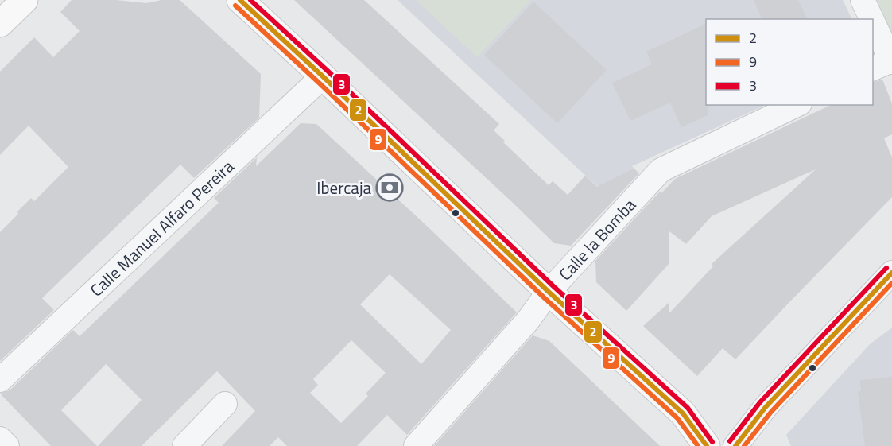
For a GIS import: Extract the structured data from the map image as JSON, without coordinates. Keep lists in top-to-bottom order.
{
  "streets": {
    "street": ["Calle Manuel Alfaro Pereira", "Calle la Bomba"]
  },
  "places": {
    "bank": ["Ibercaja"]
  },
  "lines": ["transit line 2", "transit line 3", "transit line 9"],
  "legend": ["2", "9", "3"]
}
